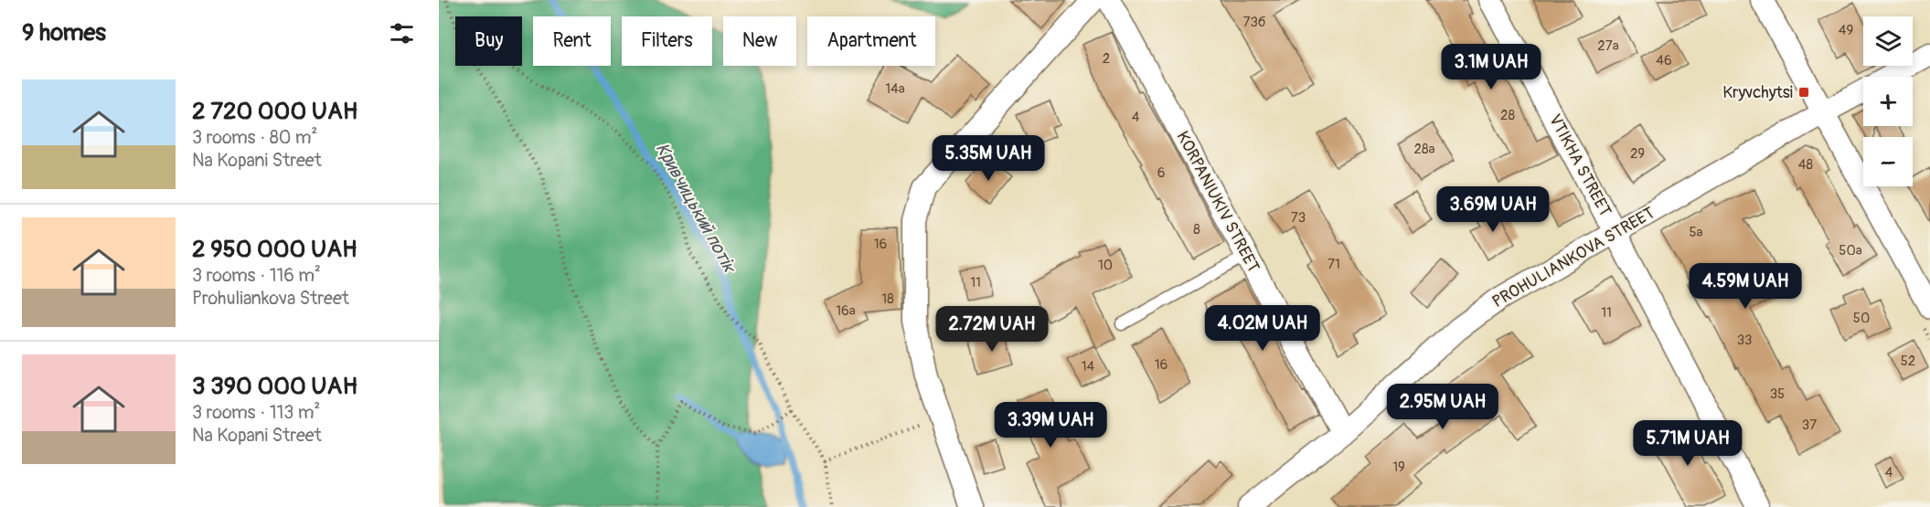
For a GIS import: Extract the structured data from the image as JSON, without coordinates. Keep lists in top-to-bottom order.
{
  "streets": {
    "street": ["VTIKHA STREET", "KORPANIUKIV STREET", "PROHULIANKOVA STREET"]
  },
  "crossings": [
    ["VTIKHA STREET", "PROHULIANKOVA STREET"],
    ["KORPANIUKIV STREET", "PROHULIANKOVA STREET"]
  ],
  "water": ["Кривчицький потік"],
  "places": {
    "transit": ["Kryvchytsi"]
  },
  "house_numbers": [
    "73б",
    "49",
    "27а",
    "2",
    "46",
    "14а",
    "28",
    "4",
    "28а",
    "29",
    "48",
    "6",
    "73",
    "8",
    "5а",
    "16",
    "50а",
    "71",
    "10",
    "11",
    "18",
    "16а",
    "11",
    "50",
    "33",
    "52",
    "16",
    "14",
    "35",
    "37",
    "19",
    "4"
  ],
  "page": {
    "heading": "9 homes",
    "map_buttons": ["+", "−"],
    "chip": [
      "Buy",
      "Rent",
      "Filters",
      "New",
      "Apartment"
    ],
    "price": [
      "3.1M UAH",
      "5.35M UAH",
      "3.69M UAH",
      "4.59M UAH",
      "4.02M UAH",
      "2.72M UAH",
      "2.95M UAH",
      "3.39M UAH",
      "5.71M UAH"
    ],
    "list": [
      {
        "name": "2 720 000 UAH",
        "note": "3 rooms · 80 m² · Na Kopani Street"
      },
      {
        "name": "2 950 000 UAH",
        "note": "3 rooms · 116 m² · Prohuliankova Street"
      },
      {
        "name": "3 390 000 UAH",
        "note": "3 rooms · 113 m² · Na Kopani Street"
      }
    ]
  }
}
